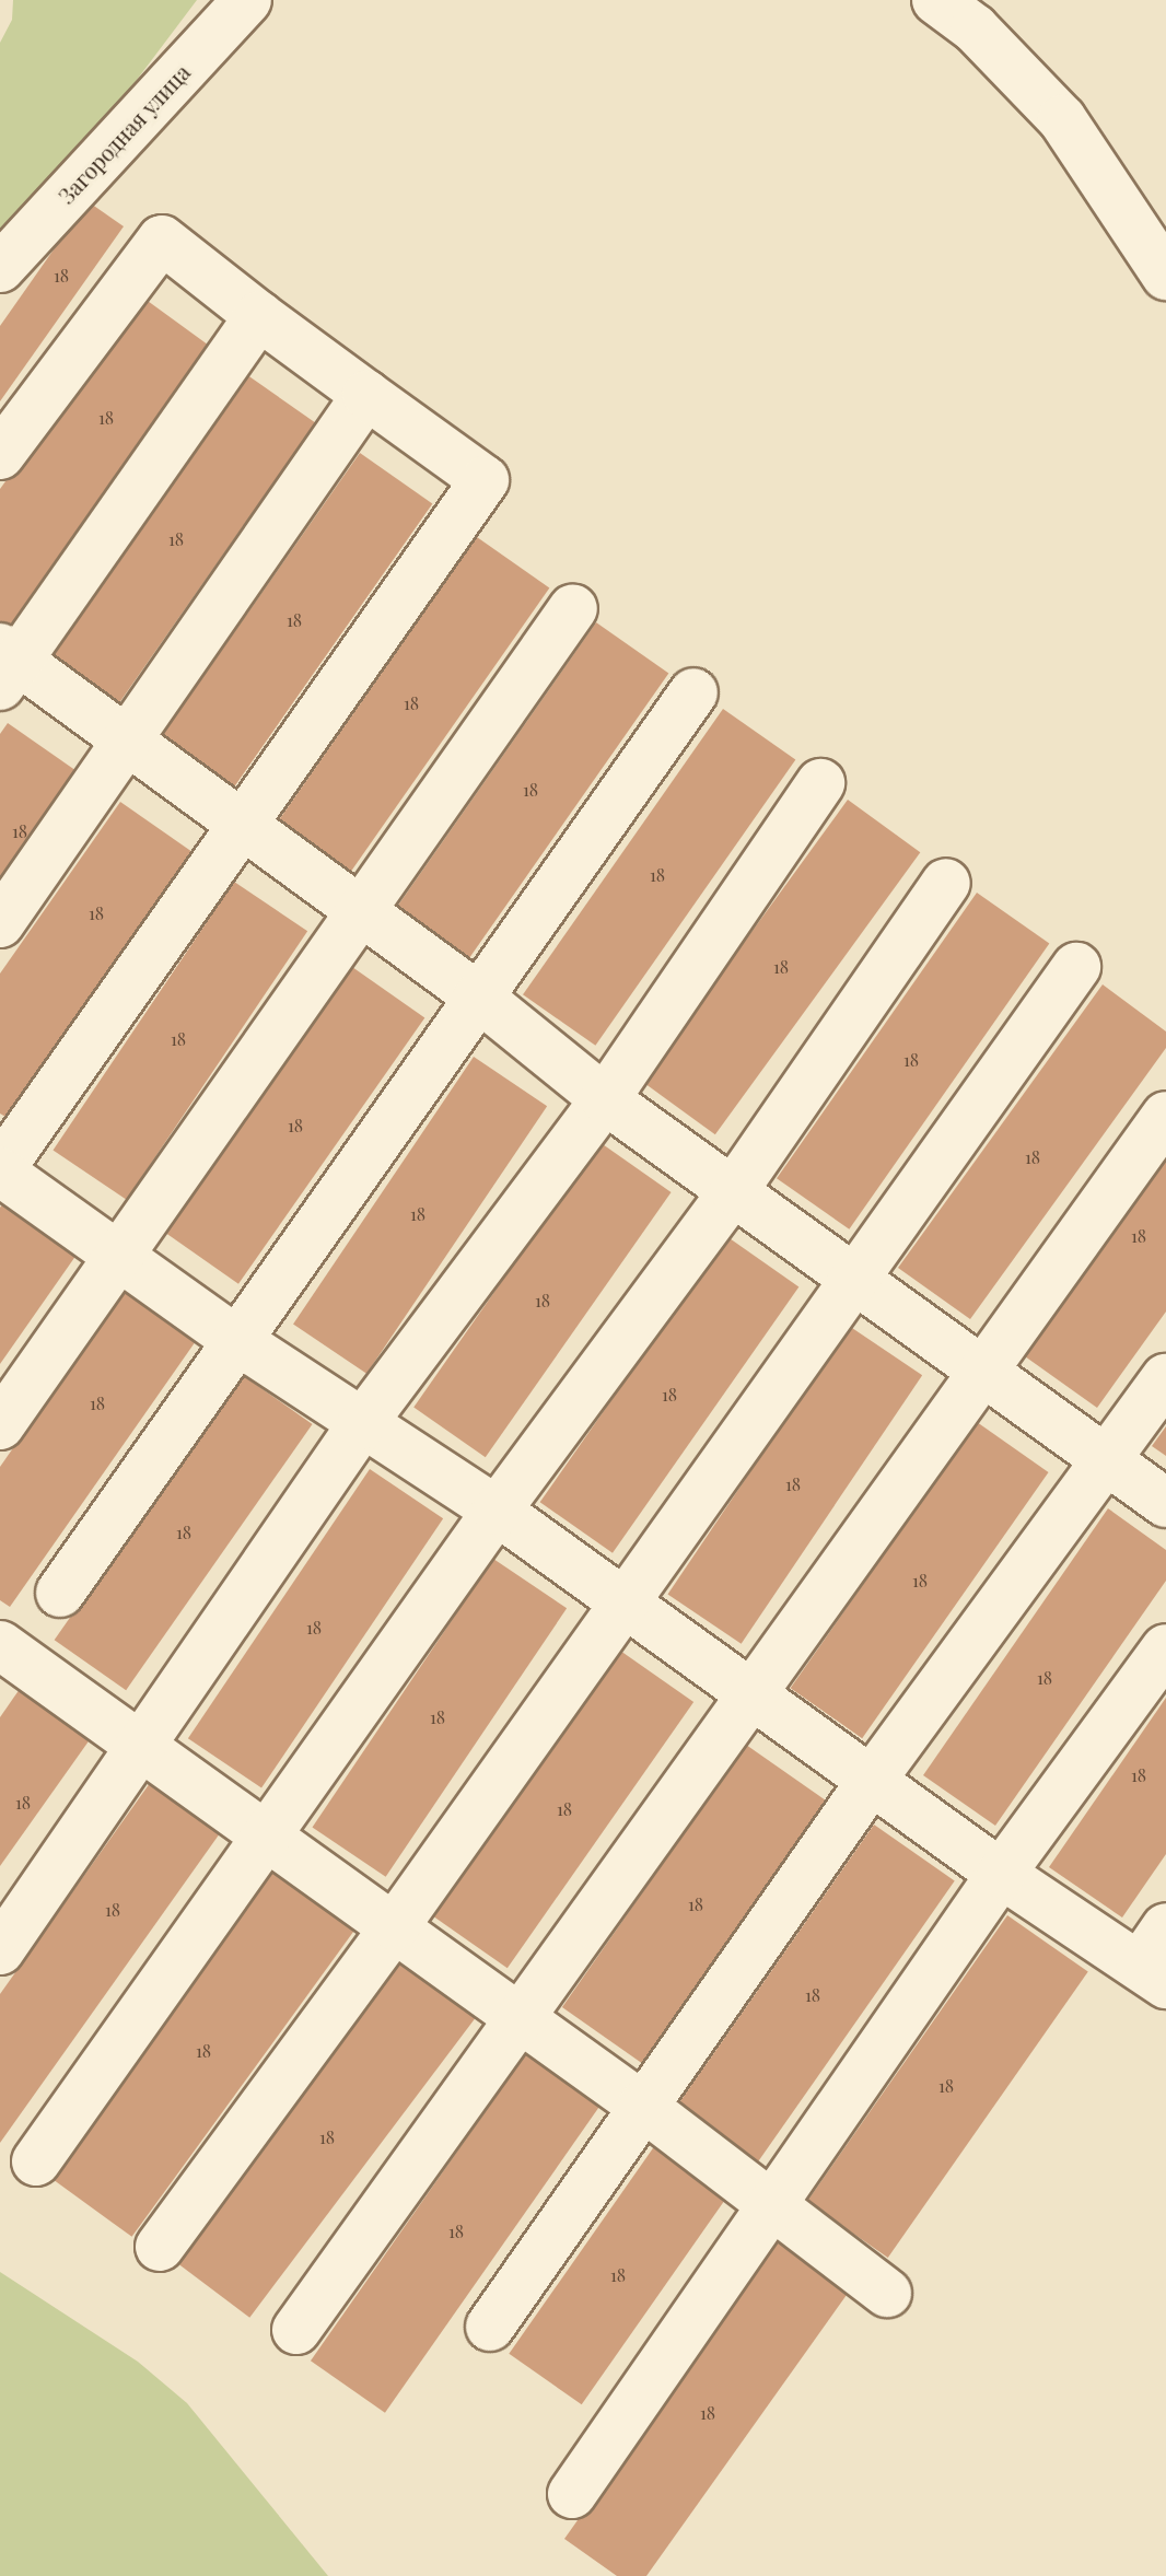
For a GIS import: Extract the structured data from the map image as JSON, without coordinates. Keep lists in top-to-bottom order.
{
  "streets": {
    "street": ["Загородная улица"]
  },
  "house_numbers": [
    "18",
    "18",
    "18",
    "18",
    "18",
    "18",
    "18",
    "18",
    "18",
    "18",
    "18",
    "18",
    "18",
    "18",
    "18",
    "18",
    "18",
    "18",
    "18",
    "18",
    "18",
    "18",
    "18",
    "18",
    "18",
    "18",
    "18",
    "18",
    "18",
    "18",
    "18",
    "18",
    "18",
    "18",
    "18",
    "18",
    "18"
  ]
}
